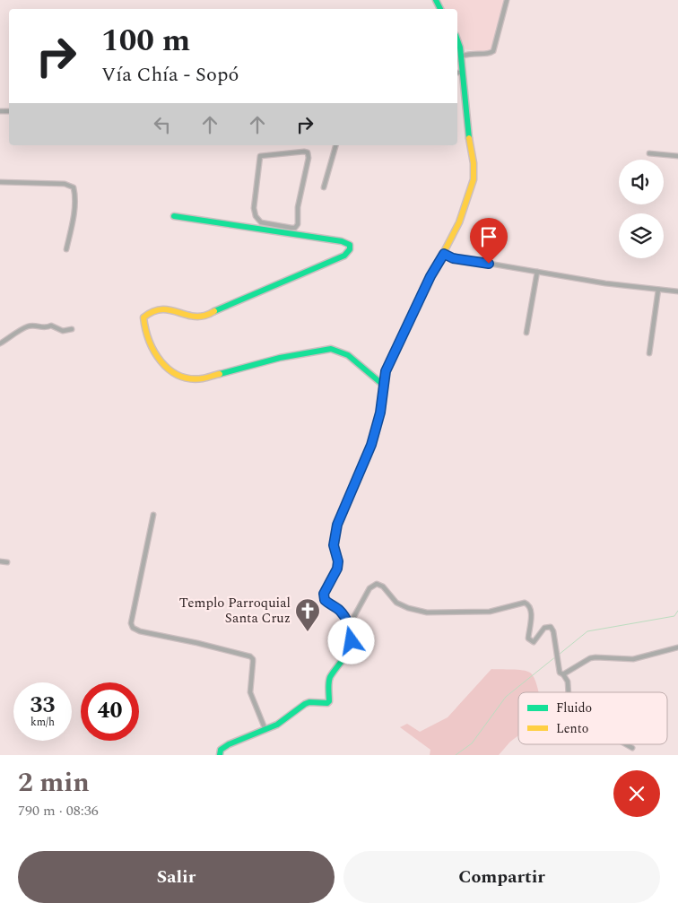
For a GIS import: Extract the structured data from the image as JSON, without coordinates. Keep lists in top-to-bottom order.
{
  "places": {
    "church": ["Templo Parroquial Santa Cruz"]
  },
  "legend": ["Fluido", "Lento"],
  "page": {
    "turn": ["100 m", "Vía Chía - Sopó"],
    "speed": "33 km/h",
    "limit": "40",
    "heading": ["2 min", "790 m · 08:36"],
    "buttons": ["Salir", "Compartir"]
  }
}
